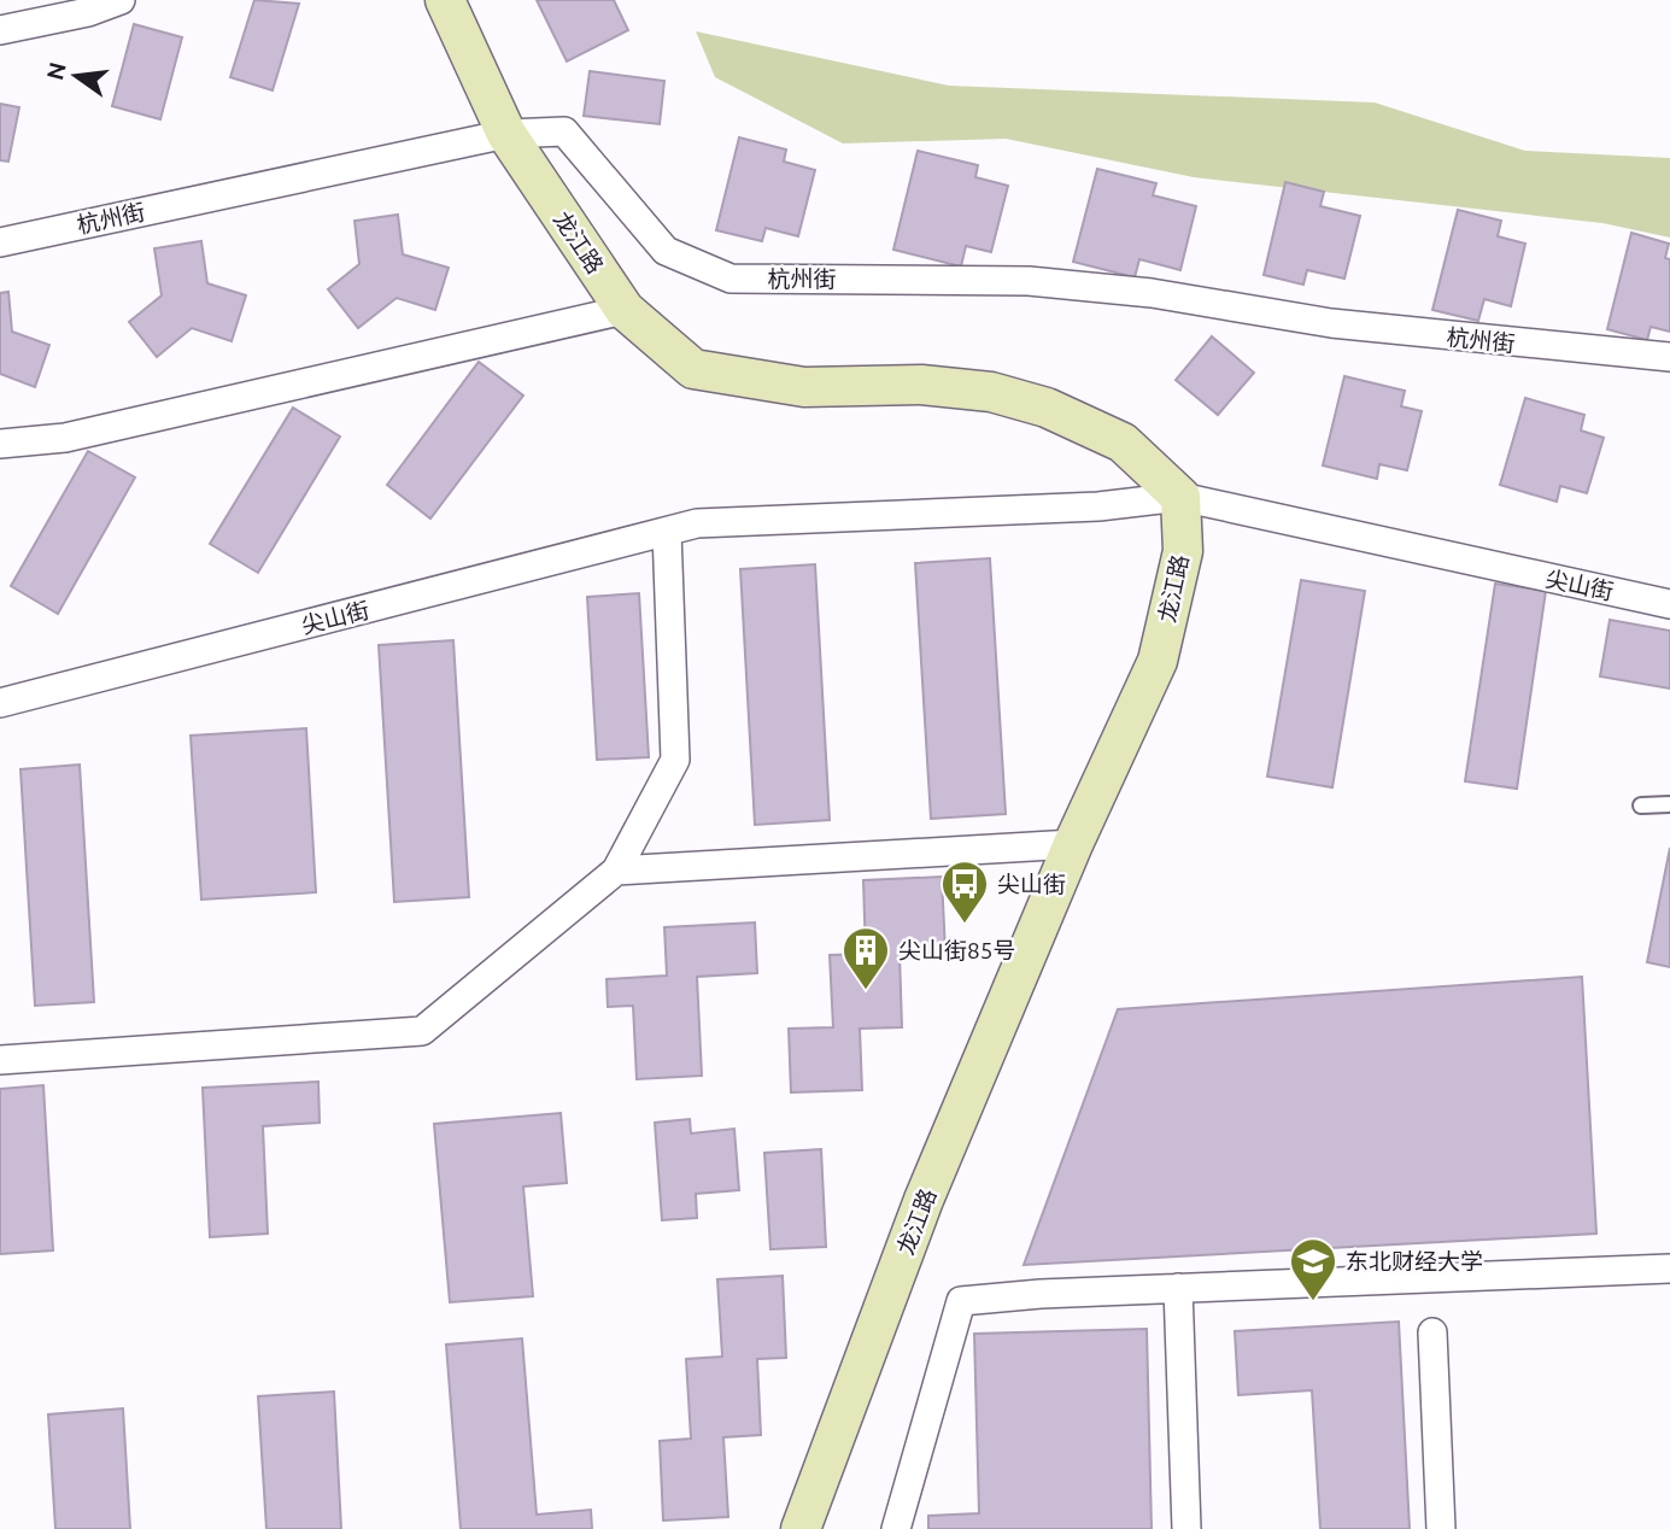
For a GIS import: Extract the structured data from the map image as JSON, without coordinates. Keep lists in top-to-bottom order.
{
  "streets": {
    "street": ["杭州街", "龙江路", "尖山街"]
  },
  "crossings": [
    ["杭州街", "龙江路"],
    ["龙江路", "尖山街"]
  ],
  "places": {
    "bus stop": ["尖山街"],
    "building": ["尖山街85号"],
    "school or university": ["东北财经大学"]
  },
  "north": "left"
}
